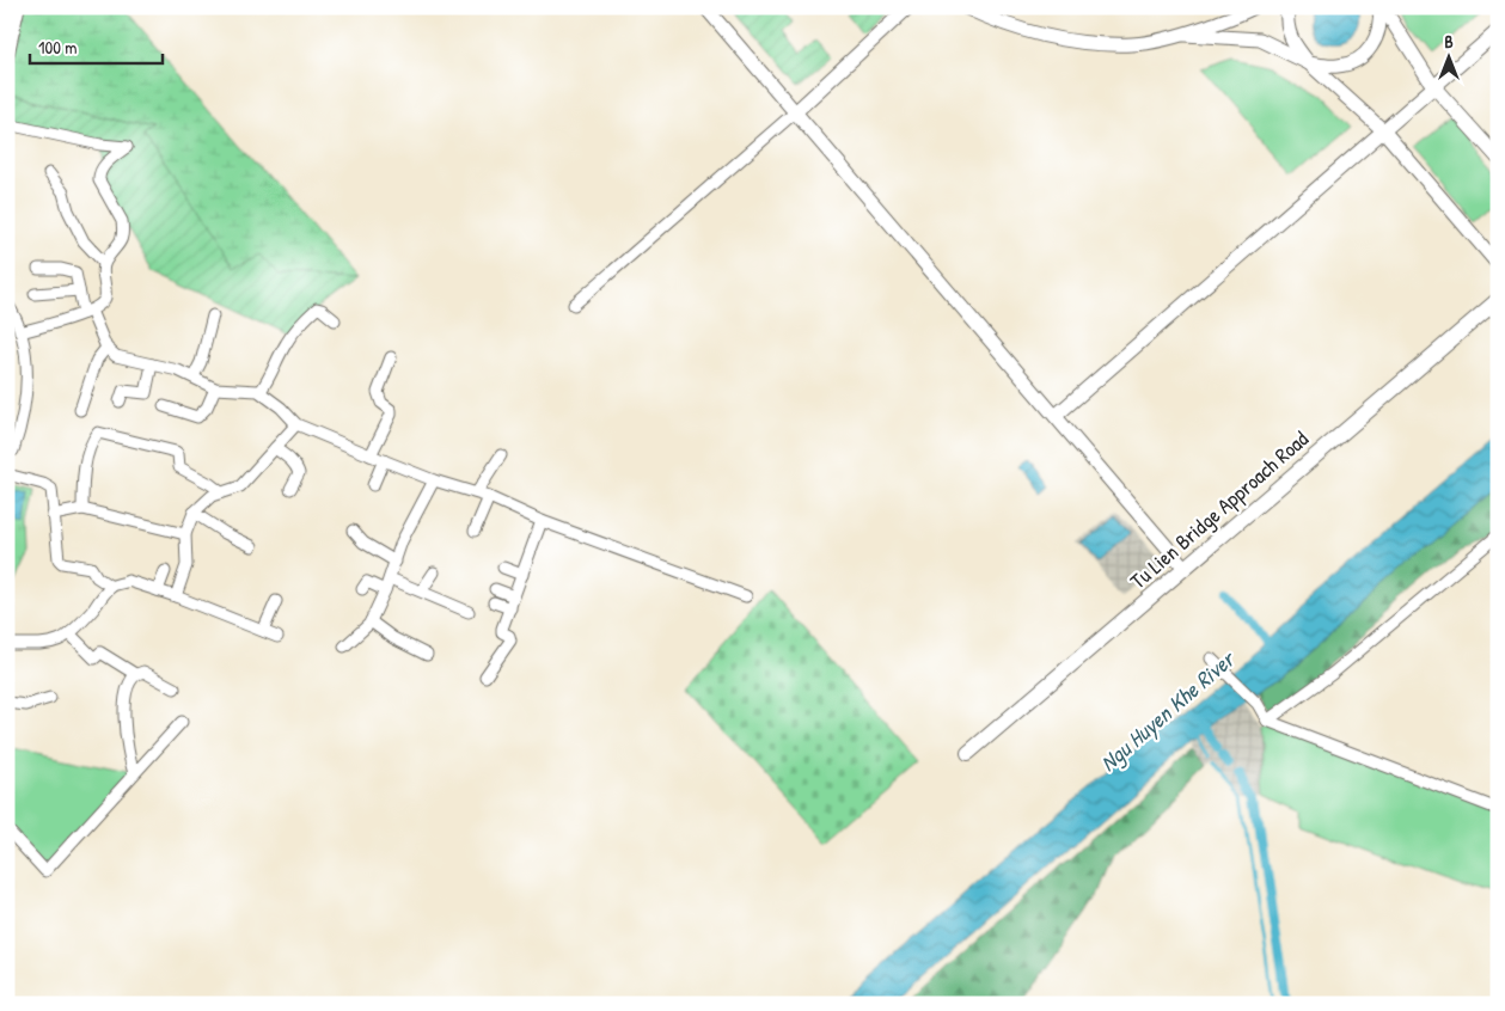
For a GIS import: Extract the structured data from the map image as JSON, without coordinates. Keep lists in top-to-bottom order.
{
  "streets": {
    "main road": ["Tu Lien Bridge Approach Road"]
  },
  "water": ["Ngu Huyen Khe River"],
  "scale_bar": "100 m",
  "north": "top"
}
